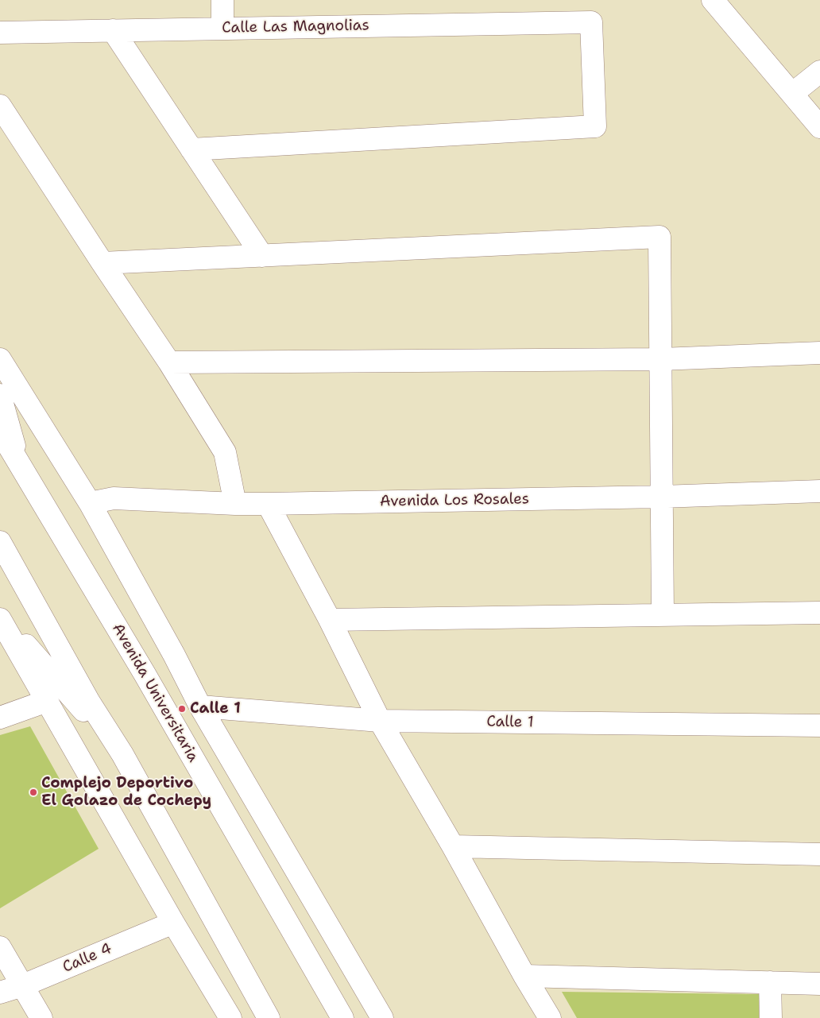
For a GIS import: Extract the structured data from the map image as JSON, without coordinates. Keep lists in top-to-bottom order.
{
  "streets": {
    "street": [
      "Calle Las Magnolias",
      "Avenida Los Rosales",
      "Avenida Universitaria",
      "Calle 1",
      "Calle 4"
    ]
  },
  "places": ["Calle 1", "Complejo Deportivo El Golazo de Cochepy"]
}
